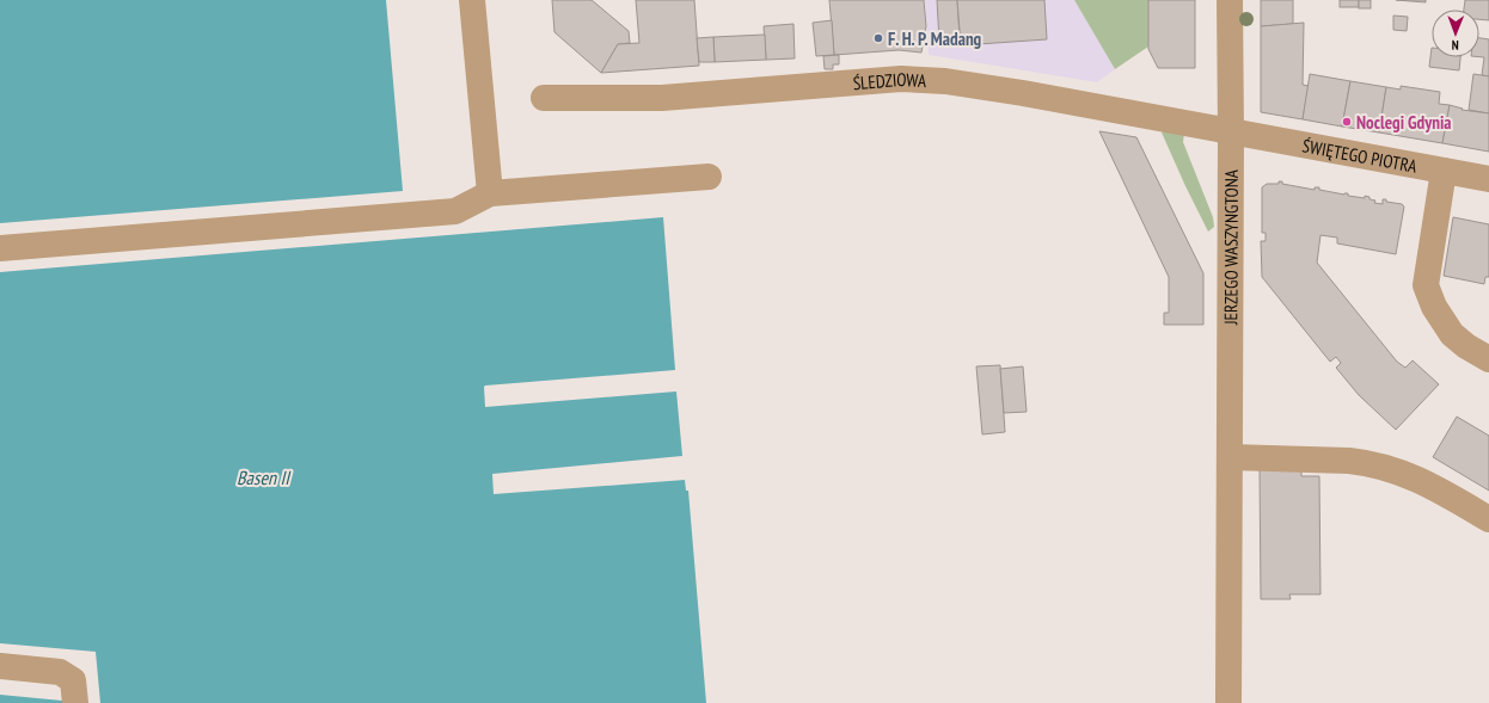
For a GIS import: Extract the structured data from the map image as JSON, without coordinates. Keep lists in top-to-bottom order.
{
  "streets": {
    "street": ["ŚLEDZIOWA", "ŚWIĘTEGO PIOTRA", "JERZEGO WASZYNGTONA"]
  },
  "crossings": [
    ["ŚLEDZIOWA", "ŚWIĘTEGO PIOTRA"],
    ["ŚLEDZIOWA", "JERZEGO WASZYNGTONA"],
    ["ŚWIĘTEGO PIOTRA", "JERZEGO WASZYNGTONA"]
  ],
  "water": ["Basen II"],
  "places": ["F. H. P. Madang", "Noclegi Gdynia"],
  "north": "bottom"
}
